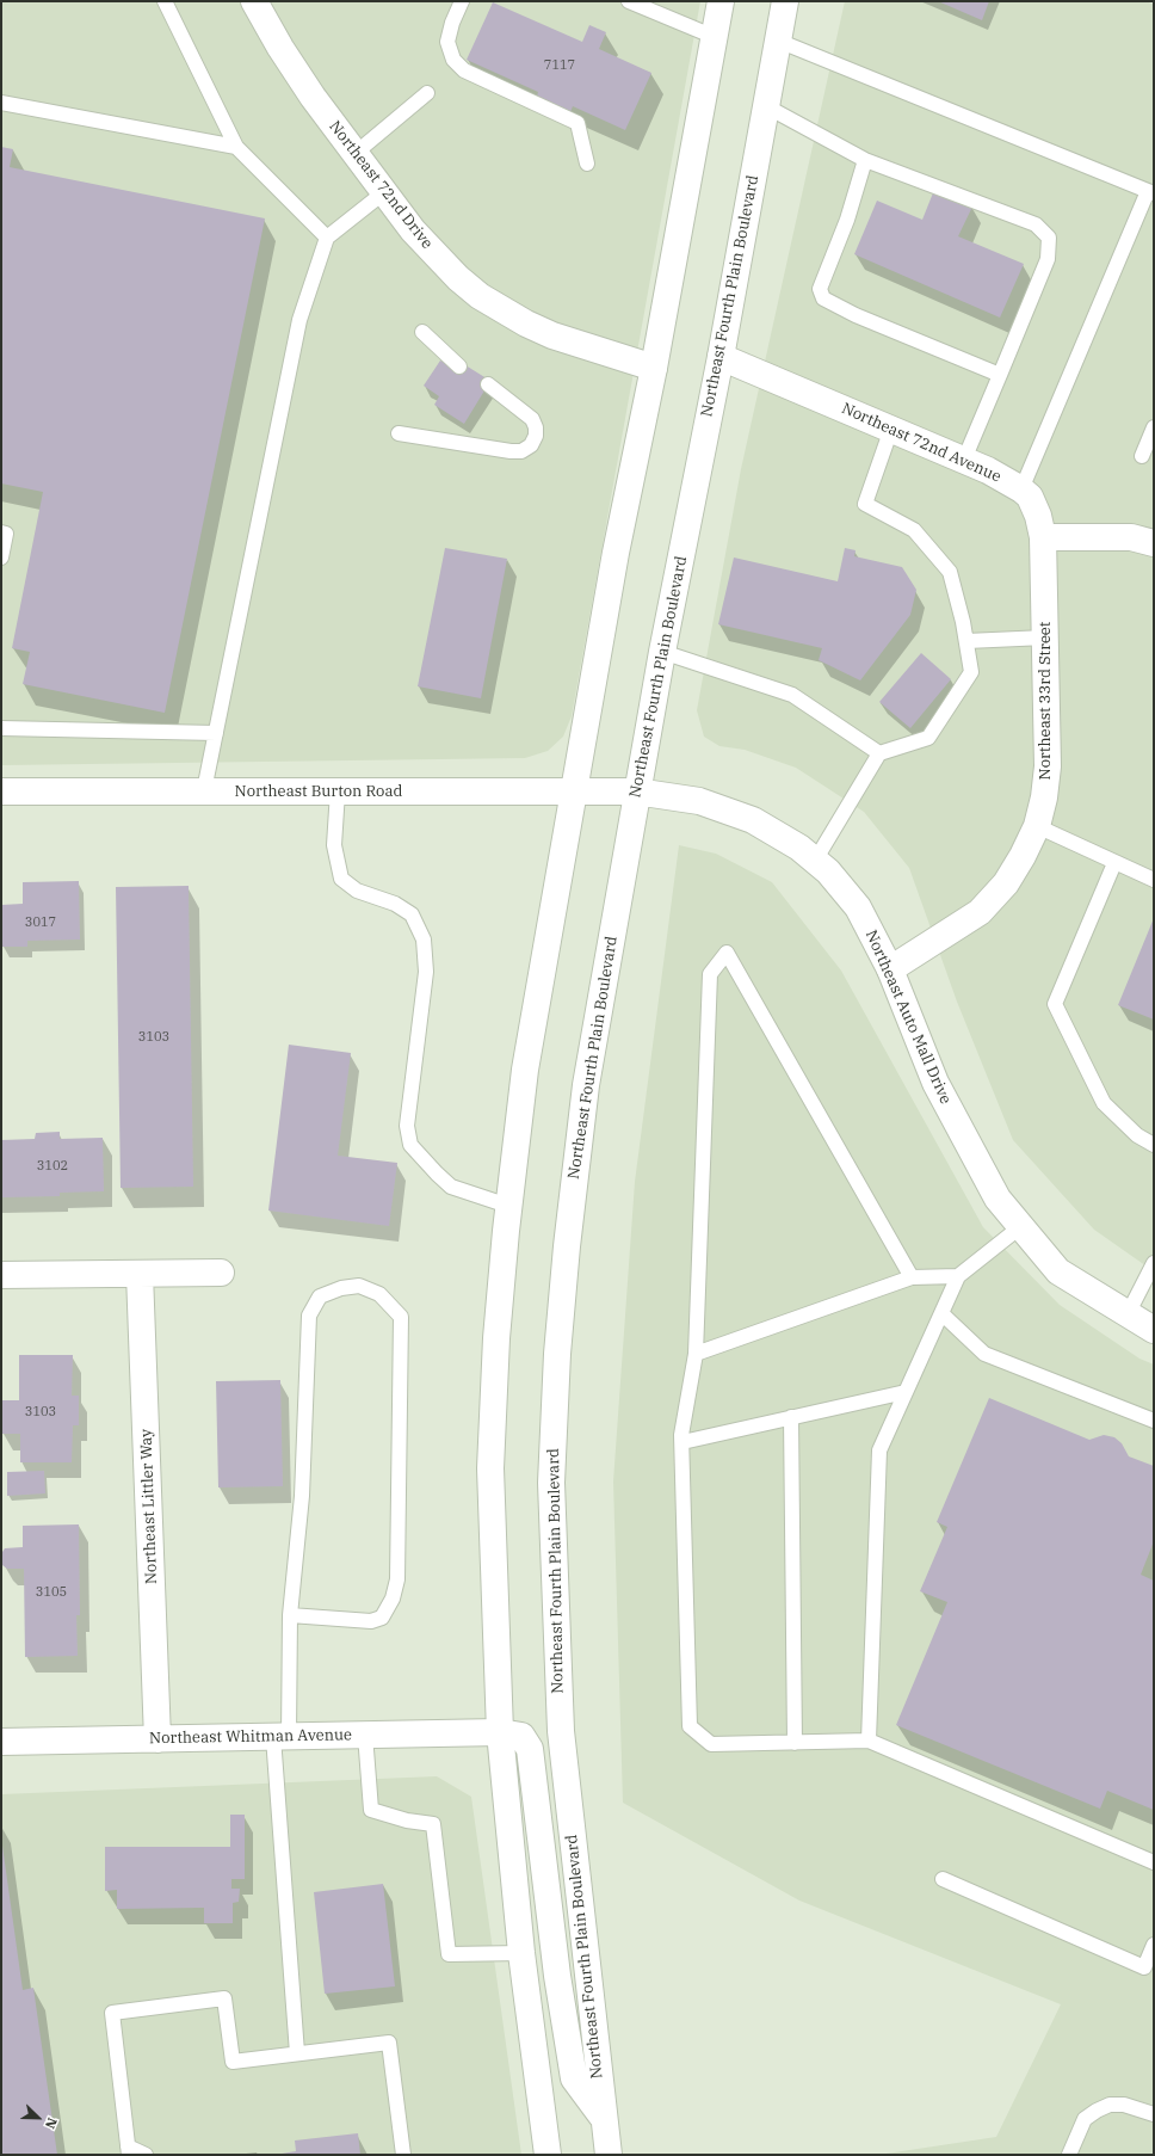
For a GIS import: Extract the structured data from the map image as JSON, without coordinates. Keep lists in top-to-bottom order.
{
  "streets": {
    "main road": [
      "Northeast 72nd Drive",
      "Northeast Fourth Plain Boulevard",
      "Northeast 72nd Avenue",
      "Northeast 33rd Street",
      "Northeast Burton Road",
      "Northeast Auto Mall Drive",
      "Northeast Littler Way",
      "Northeast Whitman Avenue"
    ]
  },
  "crossings": [
    ["Northeast Fourth Plain Boulevard", "Northeast 72nd Avenue"],
    ["Northeast Fourth Plain Boulevard", "Northeast Burton Road"],
    ["Northeast Fourth Plain Boulevard", "Northeast Auto Mall Drive"],
    ["Northeast Fourth Plain Boulevard", "Northeast Whitman Avenue"],
    ["Northeast 72nd Avenue", "Northeast 33rd Street"],
    ["Northeast 33rd Street", "Northeast Auto Mall Drive"],
    ["Northeast Burton Road", "Northeast Auto Mall Drive"],
    ["Northeast Littler Way", "Northeast Whitman Avenue"]
  ],
  "house_numbers": [
    "7117",
    "3017",
    "3103",
    "3102",
    "3103",
    "3105"
  ],
  "north": "bottom right"
}
